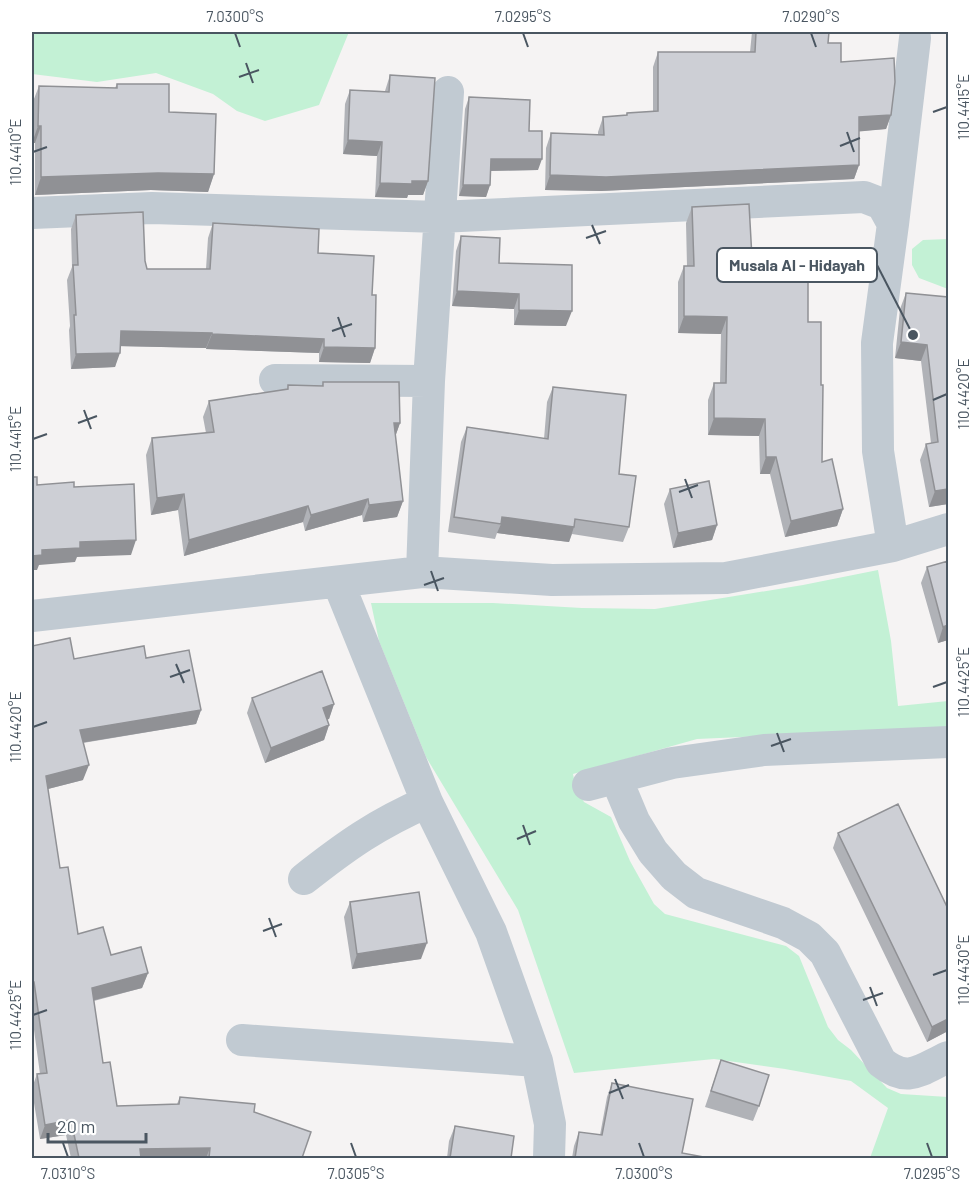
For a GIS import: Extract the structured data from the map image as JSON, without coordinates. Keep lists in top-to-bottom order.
{
  "places": ["Musala Al - Hidayah"],
  "scale_bar": "20 m",
  "coordinates": [
    "7.0300°S",
    "7.0295°S",
    "7.0290°S",
    "110.4415°E",
    "110.4410°E",
    "110.4420°E",
    "110.4425°E",
    "110.4430°E",
    "7.0310°S",
    "7.0305°S"
  ]
}
